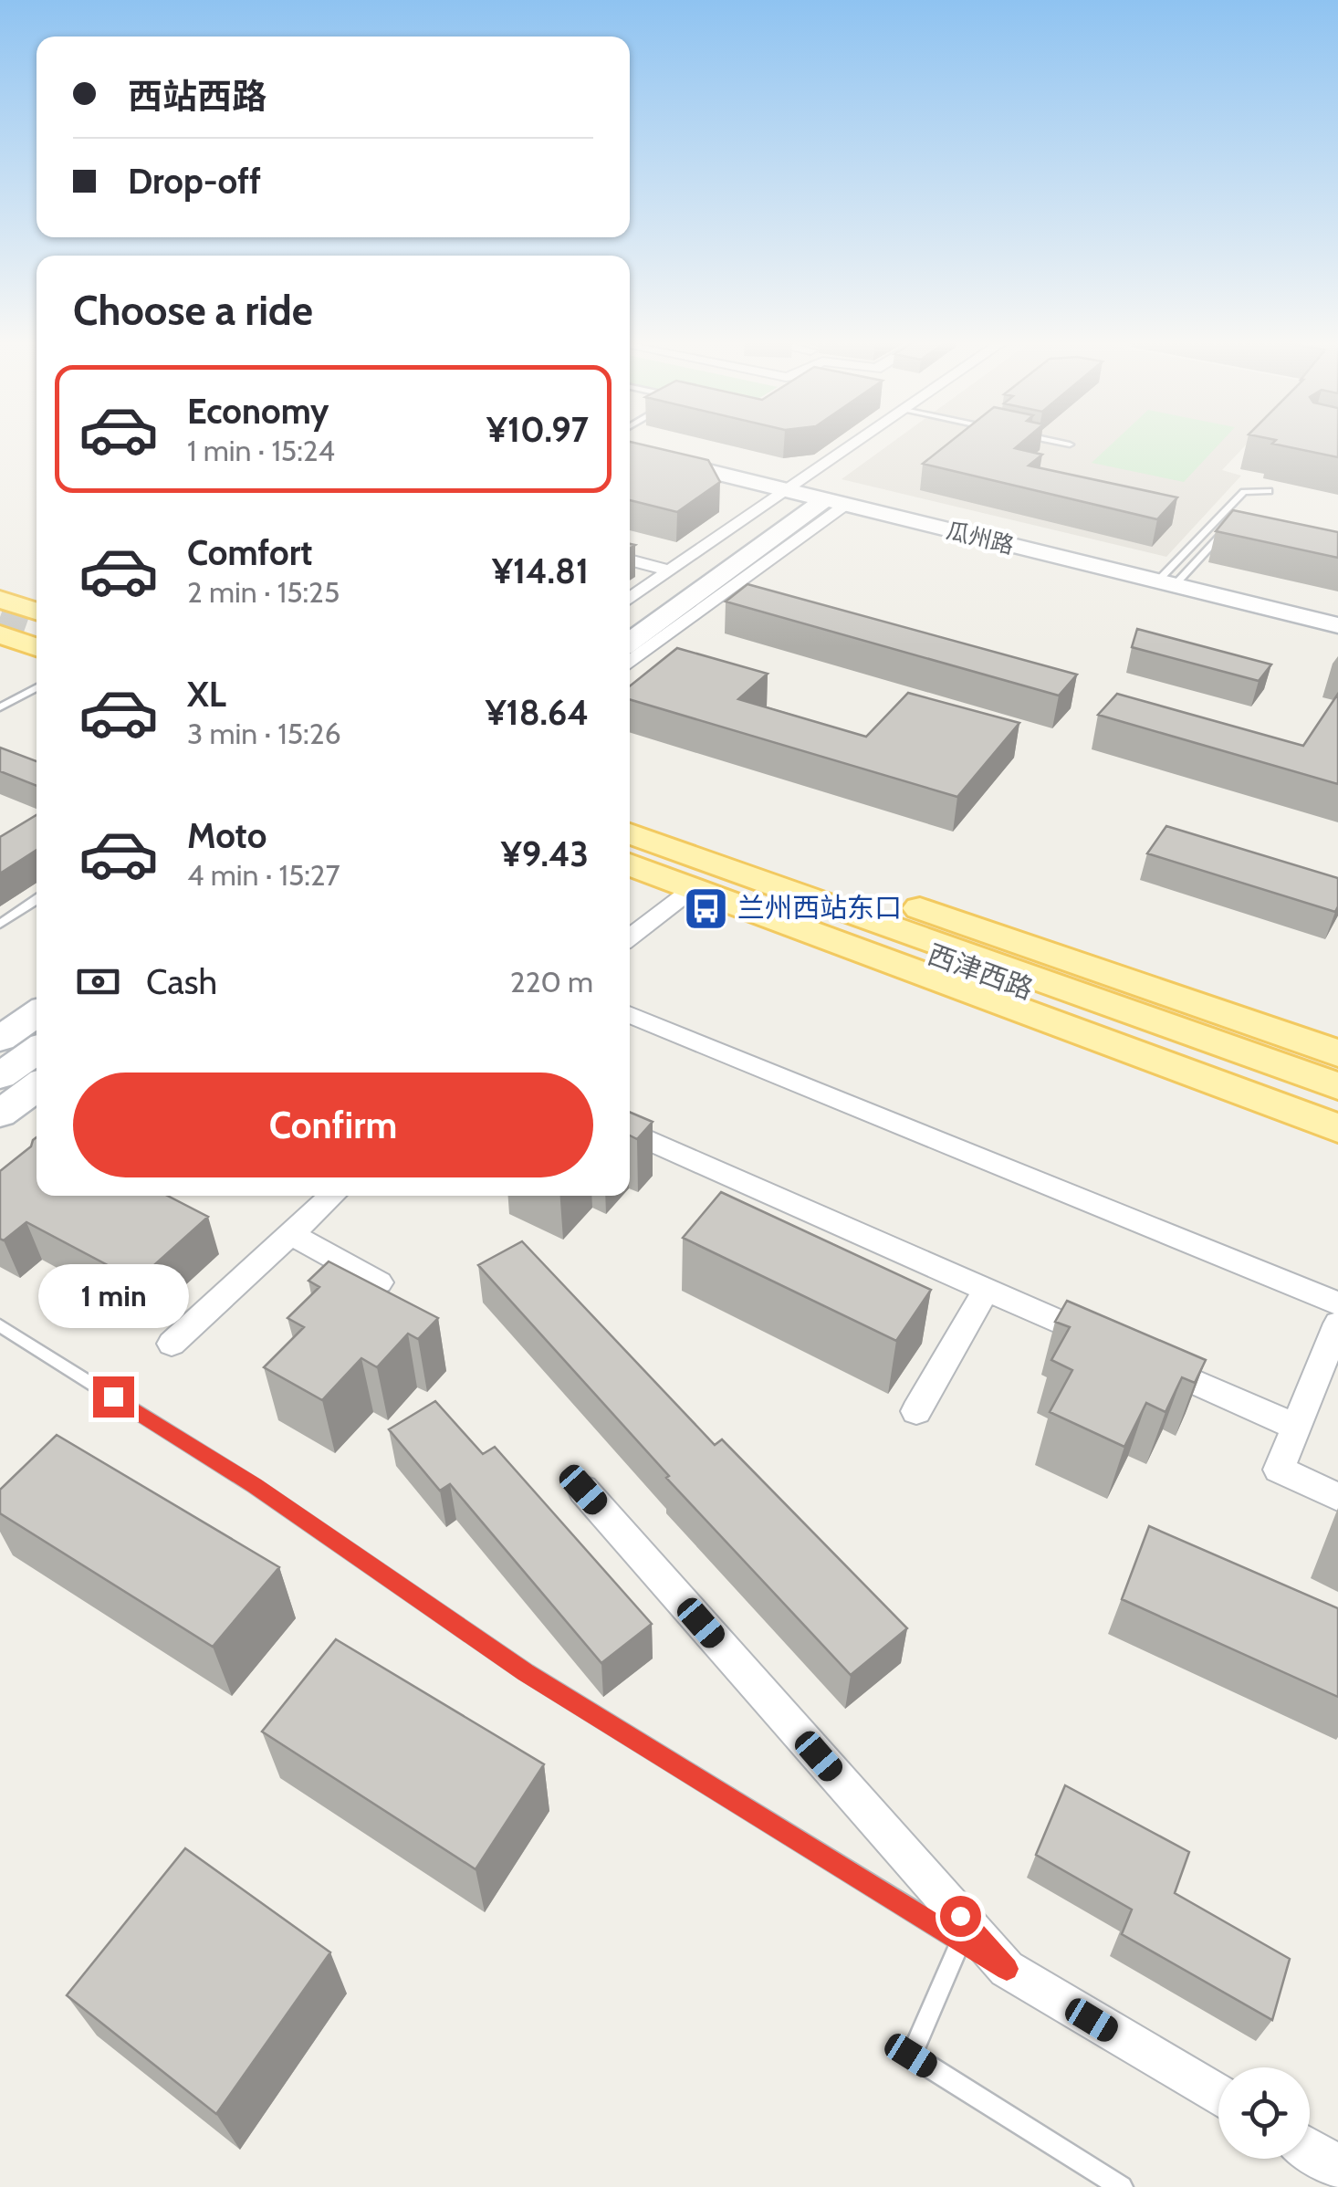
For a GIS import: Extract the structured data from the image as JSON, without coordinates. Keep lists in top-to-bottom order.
{
  "streets": {
    "main road": ["西津西路"],
    "street": ["瓜州路"]
  },
  "places": {
    "bus stop": ["兰州西站东口"]
  },
  "page": {
    "banner": ["西站西路", "Drop-off"],
    "heading": "Choose a ride",
    "list": [
      {
        "name": "Economy",
        "note": "1 min · 15:24",
        "value": "¥10.97"
      },
      {
        "name": "Comfort",
        "note": "2 min · 15:25",
        "value": "¥14.81"
      },
      {
        "name": "XL",
        "note": "3 min · 15:26",
        "value": "¥18.64"
      },
      {
        "name": "Moto",
        "note": "4 min · 15:27",
        "value": "¥9.43"
      }
    ],
    "pay": ["Cash", "220 m"],
    "buttons": "Confirm",
    "bubble": "1 min"
  }
}
